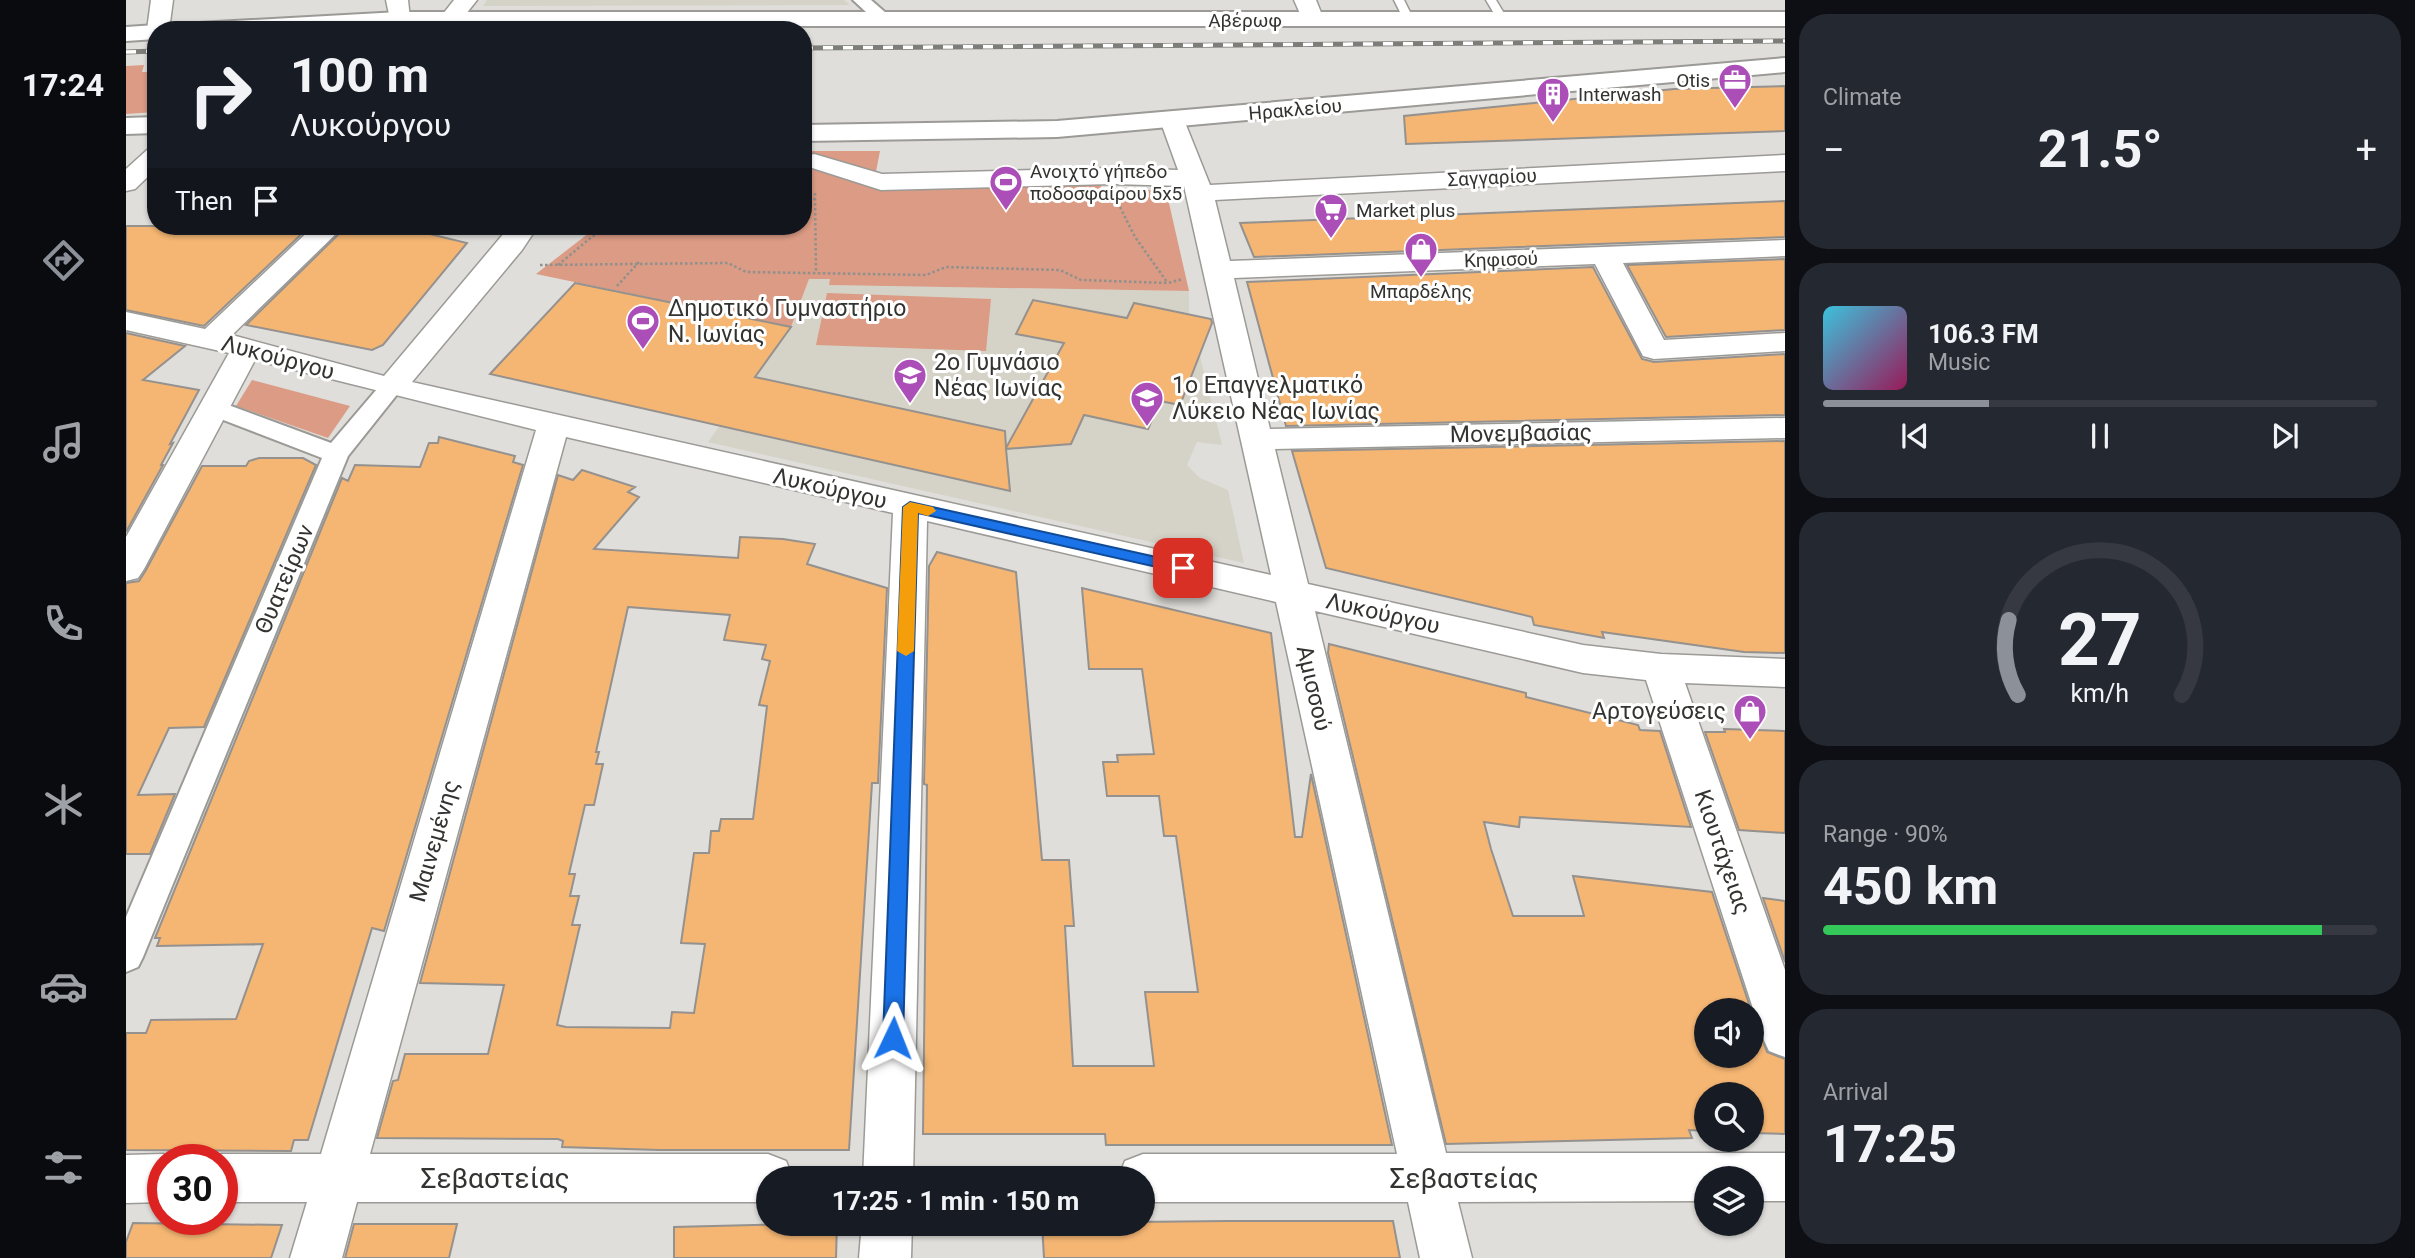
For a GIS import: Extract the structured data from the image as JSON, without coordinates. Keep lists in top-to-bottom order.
{
  "streets": {
    "main road": ["Αβέρωφ", "Ηρακλείου"],
    "street": [
      "Σαγγαρίου",
      "Κηφισού",
      "Λυκούργου",
      "Μονεμβασίας",
      "Θυατείρων",
      "Αμισσού",
      "Μαινεμένης",
      "Κιουτάχειας",
      "Σεβαστείας"
    ]
  },
  "crossings": [
    ["Ηρακλείου", "Αμισσού"],
    ["Σαγγαρίου", "Αμισσού"],
    ["Κηφισού", "Αμισσού"],
    ["Λυκούργου", "Θυατείρων"],
    ["Λυκούργου", "Αμισσού"],
    ["Λυκούργου", "Μαινεμένης"],
    ["Λυκούργου", "Κιουτάχειας"],
    ["Μονεμβασίας", "Αμισσού"],
    ["Αμισσού", "Σεβαστείας"],
    ["Μαινεμένης", "Σεβαστείας"]
  ],
  "places": {
    "office": ["Otis"],
    "building": ["Interwash"],
    "sports": ["Ανοιχτό γήπεδο ποδοσφαίρου 5x5", "Δημοτικό Γυμναστήριο Ν. Ιωνίας"],
    "supermarket": ["Market plus"],
    "shop": ["Μπαρδέλης", "Αρτογεύσεις"],
    "school or university": ["2ο Γυμνάσιο Νέας Ιωνίας", "1ο Επαγγελματικό Λύκειο Νέας Ιωνίας"]
  },
  "page": {
    "tabs": "17:24",
    "tile": [
      "Climate",
      ["Range · 90%", "450 km"],
      ["Arrival", "17:25"]
    ],
    "turn": ["100 m", "Λυκούργου"],
    "heat": ["−", "21.5°", "+"],
    "then": "Then",
    "song": ["106.3 FM", "Music"],
    "limit": "30",
    "trip": "17:25 · 1 min · 150 m",
    "gauge": ["27", "km/h"]
  }
}
